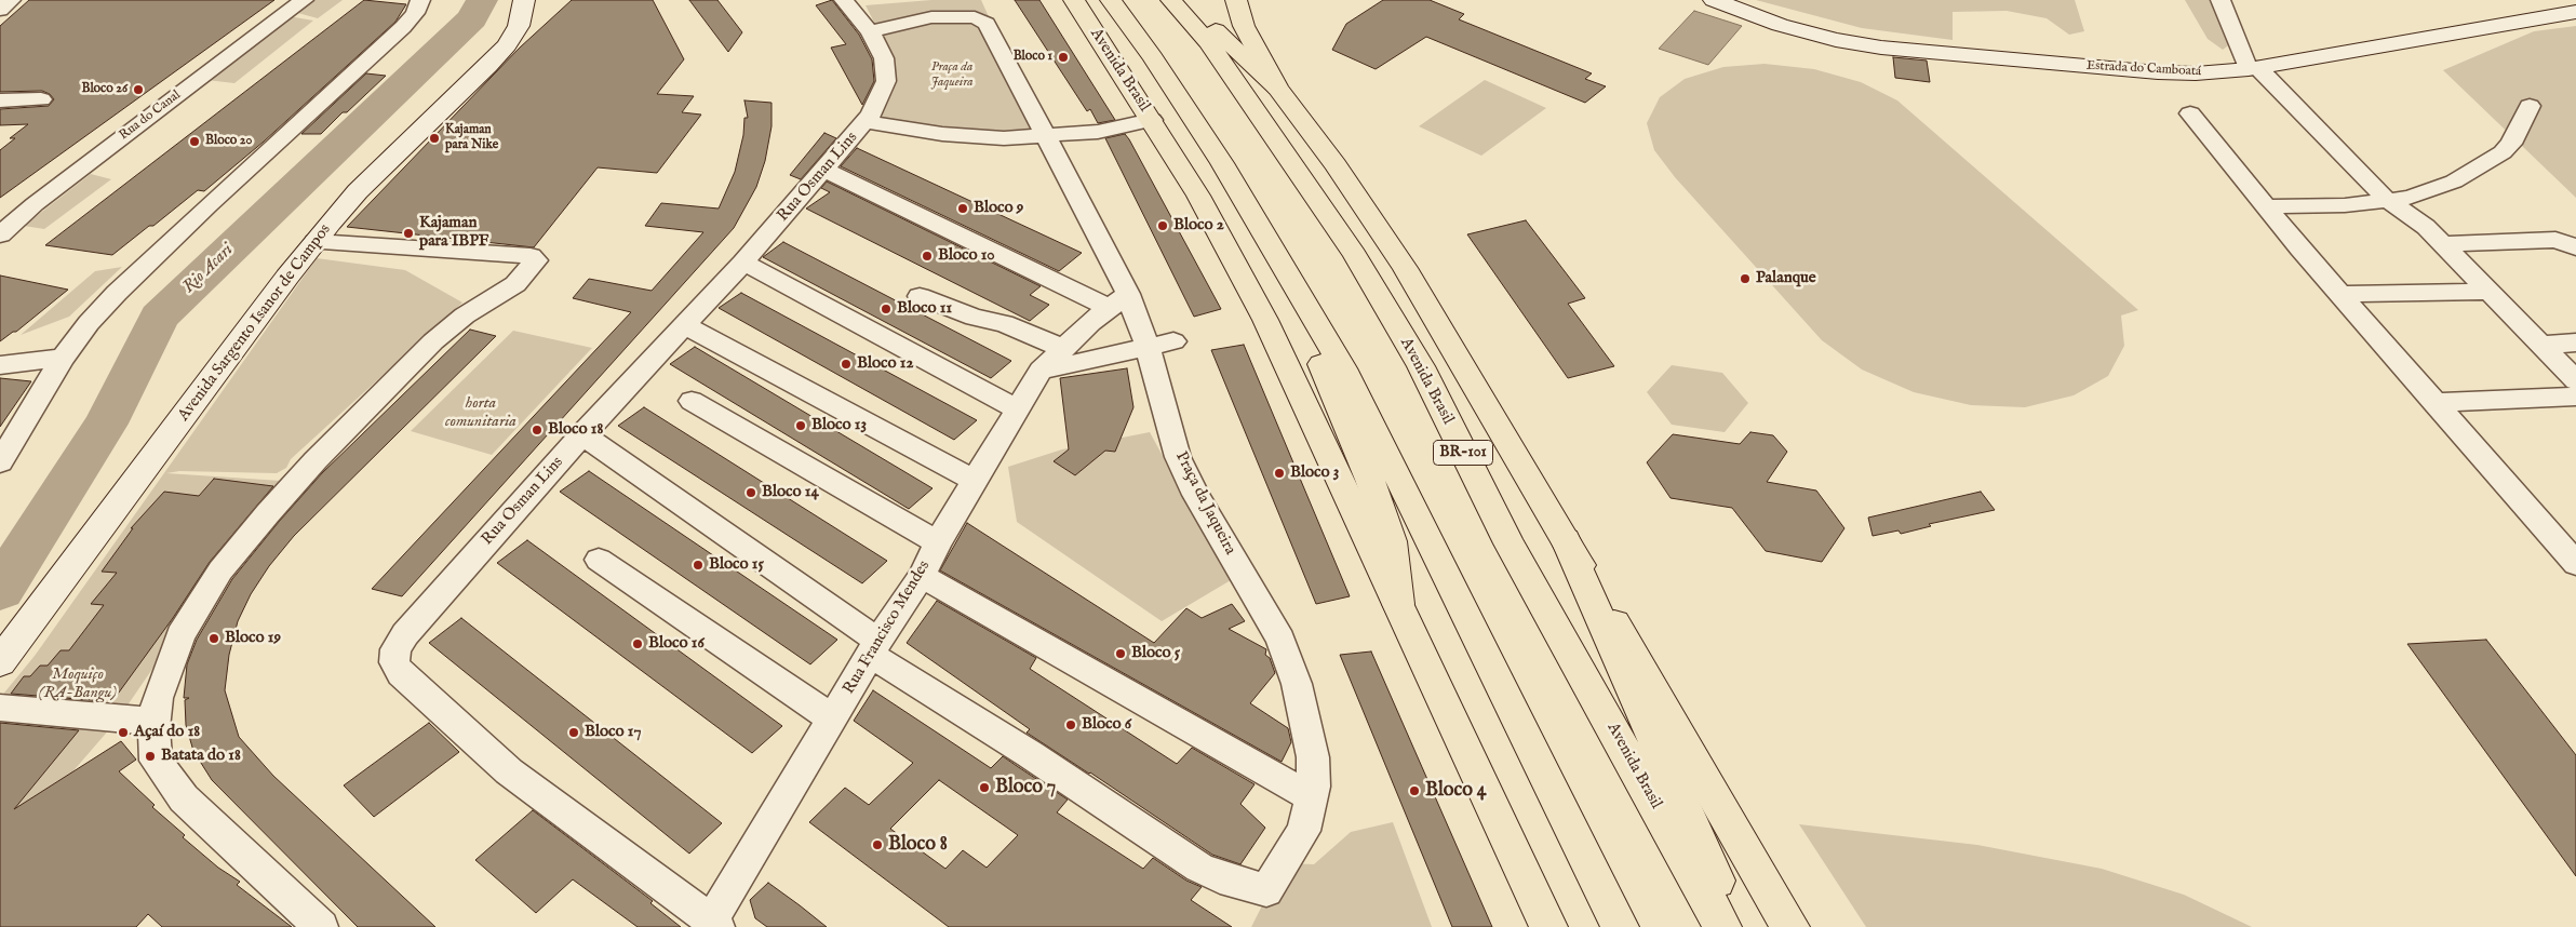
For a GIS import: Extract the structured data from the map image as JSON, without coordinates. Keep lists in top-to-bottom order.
{
  "streets": {
    "main road": [
      "Estrada do Camboatá",
      "Avenida Brasil",
      "Avenida Sargento Isanor de Campos",
      "BR-101"
    ],
    "street": [
      "Rua do Canal",
      "Rua Osman Lins",
      "Praça da Jaqueira",
      "Rua Francisco Mendes"
    ]
  },
  "crossings": [
    ["Rua Osman Lins", "Praça da Jaqueira"],
    ["Rua Osman Lins", "Rua Francisco Mendes"],
    ["Praça da Jaqueira", "Rua Francisco Mendes"]
  ],
  "water": ["Rio Acari"],
  "parks": ["Praça da Jaqueira", "horta comunitaria", "Moquiço (RA-Bangu)"],
  "places": [
    "Bloco 1",
    "Bloco 26",
    "Kajaman para Nike",
    "Bloco 20",
    "Bloco 9",
    "Bloco 2",
    "Kajaman para IBPF",
    "Bloco 10",
    "Palanque",
    "Bloco 11",
    "Bloco 12",
    "Bloco 13",
    "Bloco 18",
    "Bloco 3",
    "Bloco 14",
    "Bloco 15",
    "Bloco 19",
    "Bloco 16",
    "Bloco 5",
    "Bloco 6",
    "Açaí do 18",
    "Bloco 17",
    "Batata do 18",
    "Bloco 7",
    "Bloco 4",
    "Bloco 8"
  ]
}
